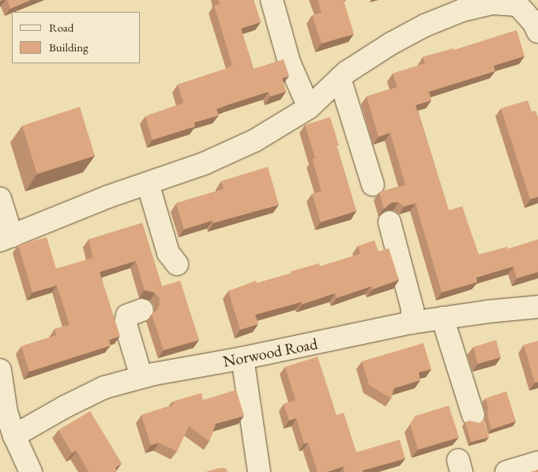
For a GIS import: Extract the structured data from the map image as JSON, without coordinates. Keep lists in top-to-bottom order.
{
  "streets": {
    "street": ["Norwood Road"]
  },
  "legend": ["Road", "Building"]
}
